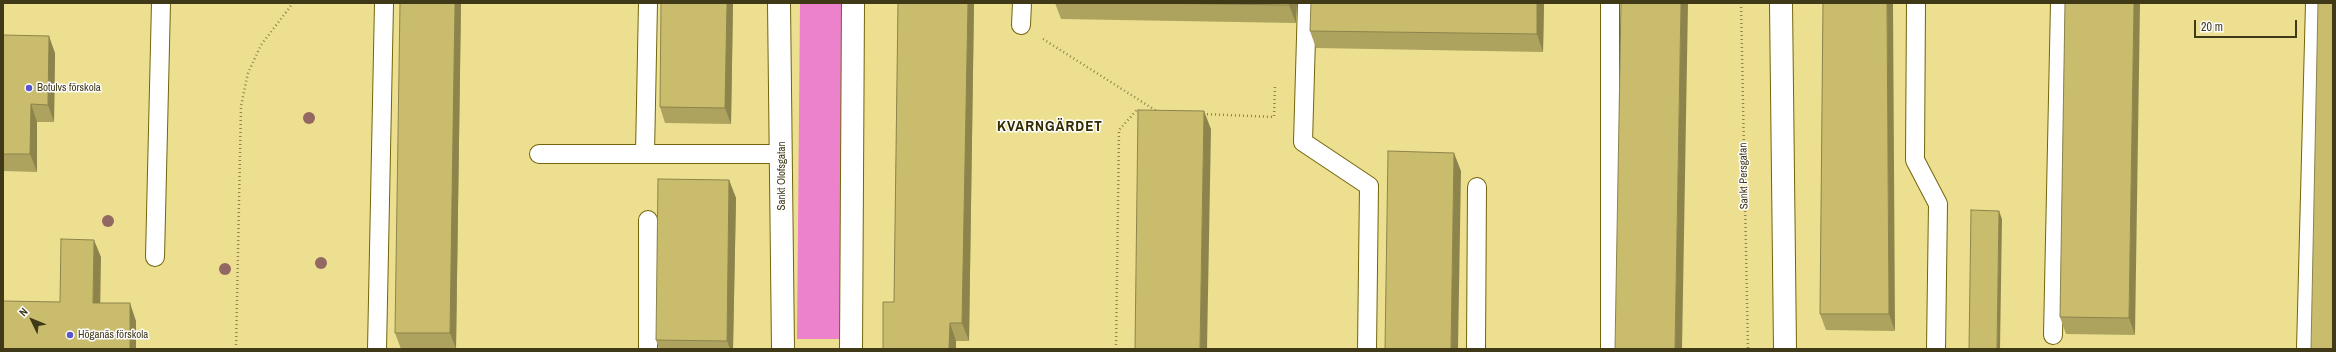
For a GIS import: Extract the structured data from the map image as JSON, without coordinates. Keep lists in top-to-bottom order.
{
  "streets": {
    "street": ["Sankt Olofsgatan"],
    "path": ["Sankt Persgatan"]
  },
  "districts": ["KVARNGÄRDET"],
  "places": ["Botulvs förskola", "Höganäs förskola"],
  "scale_bar": "20 m",
  "north": "top left"
}
